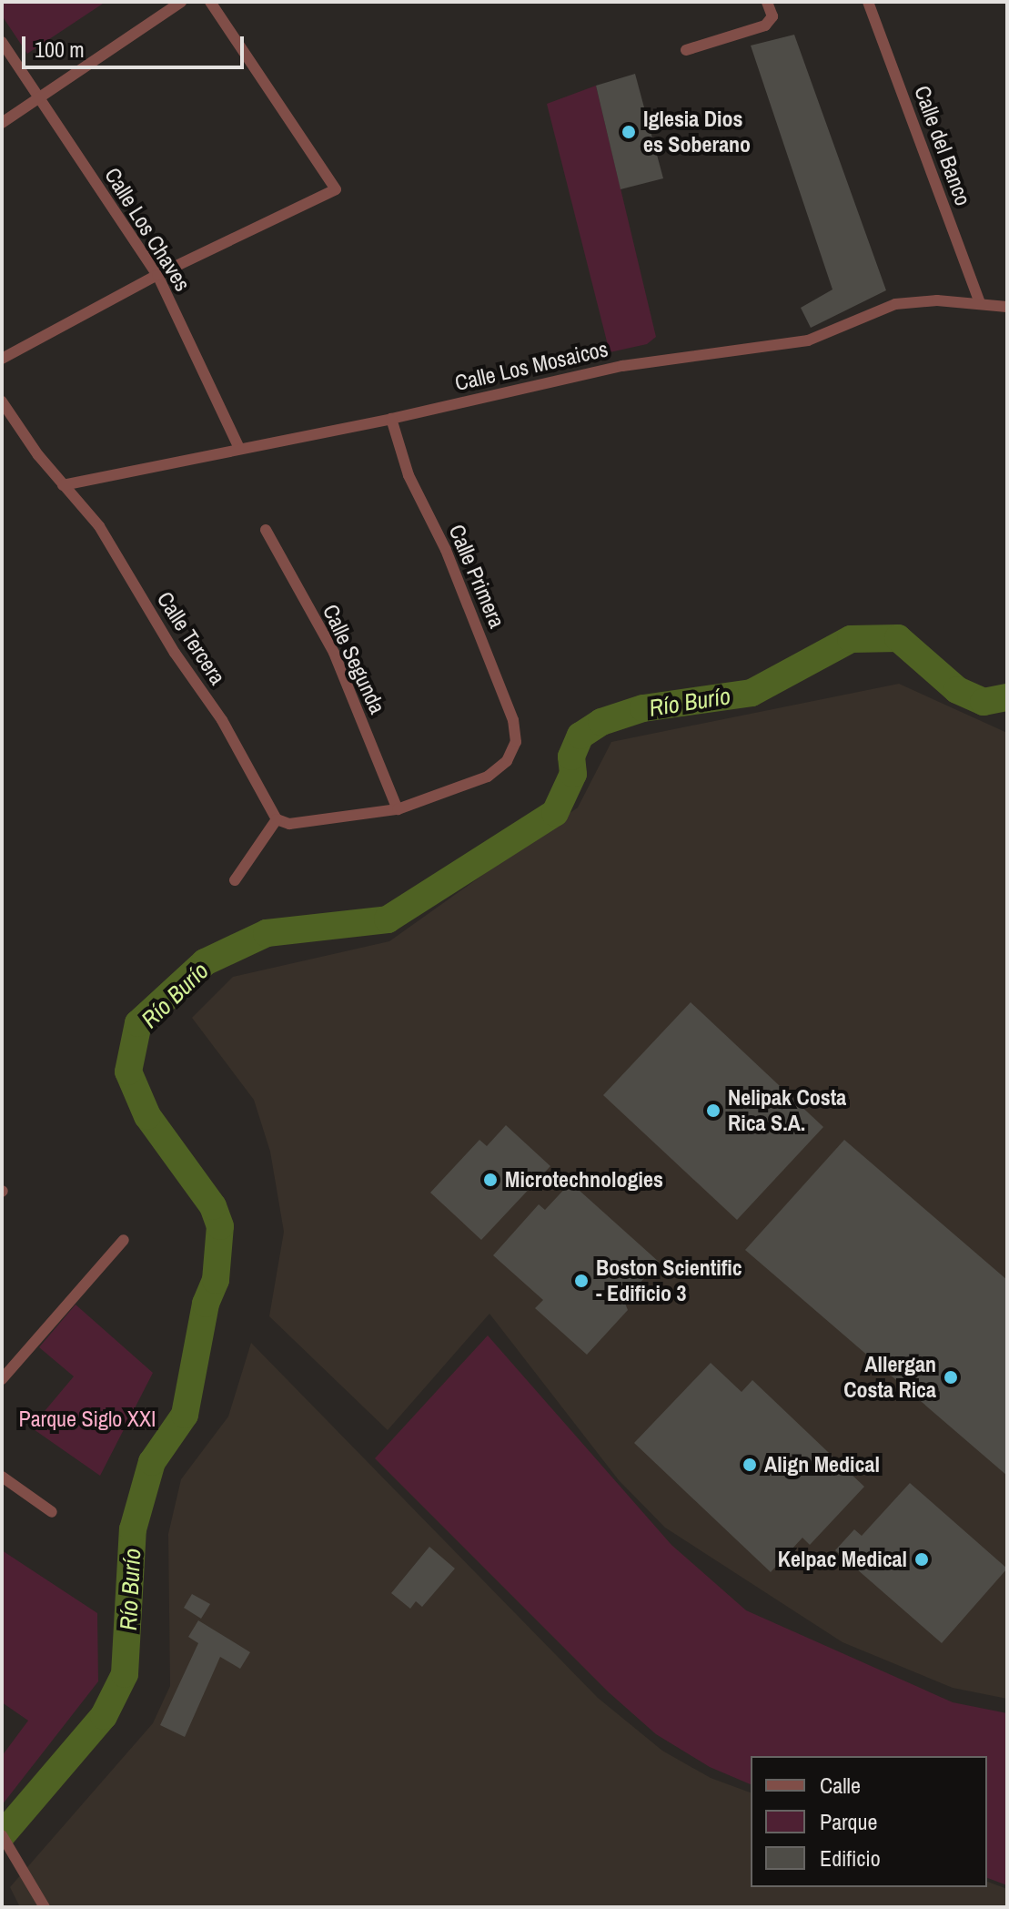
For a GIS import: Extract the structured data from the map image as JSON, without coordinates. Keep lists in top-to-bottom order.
{
  "streets": {
    "street": [
      "Calle del Banco",
      "Calle Los Chaves",
      "Calle Los Mosaicos",
      "Calle Primera",
      "Calle Tercera",
      "Calle Segunda"
    ]
  },
  "crossings": [
    ["Calle del Banco", "Calle Los Mosaicos"],
    ["Calle Los Chaves", "Calle Los Mosaicos"],
    ["Calle Los Mosaicos", "Calle Primera"],
    ["Calle Los Mosaicos", "Calle Tercera"],
    ["Calle Primera", "Calle Segunda"]
  ],
  "water": ["Río Burío"],
  "parks": ["Parque Siglo XXI"],
  "places": [
    "Iglesia Dios es Soberano",
    "Nelipak Costa Rica S.A.",
    "Microtechnologies",
    "Boston Scientific - Edificio 3",
    "Allergan Costa Rica",
    "Align Medical",
    "Kelpac Medical"
  ],
  "legend": ["Calle", "Parque", "Edificio"],
  "scale_bar": "100 m"
}
